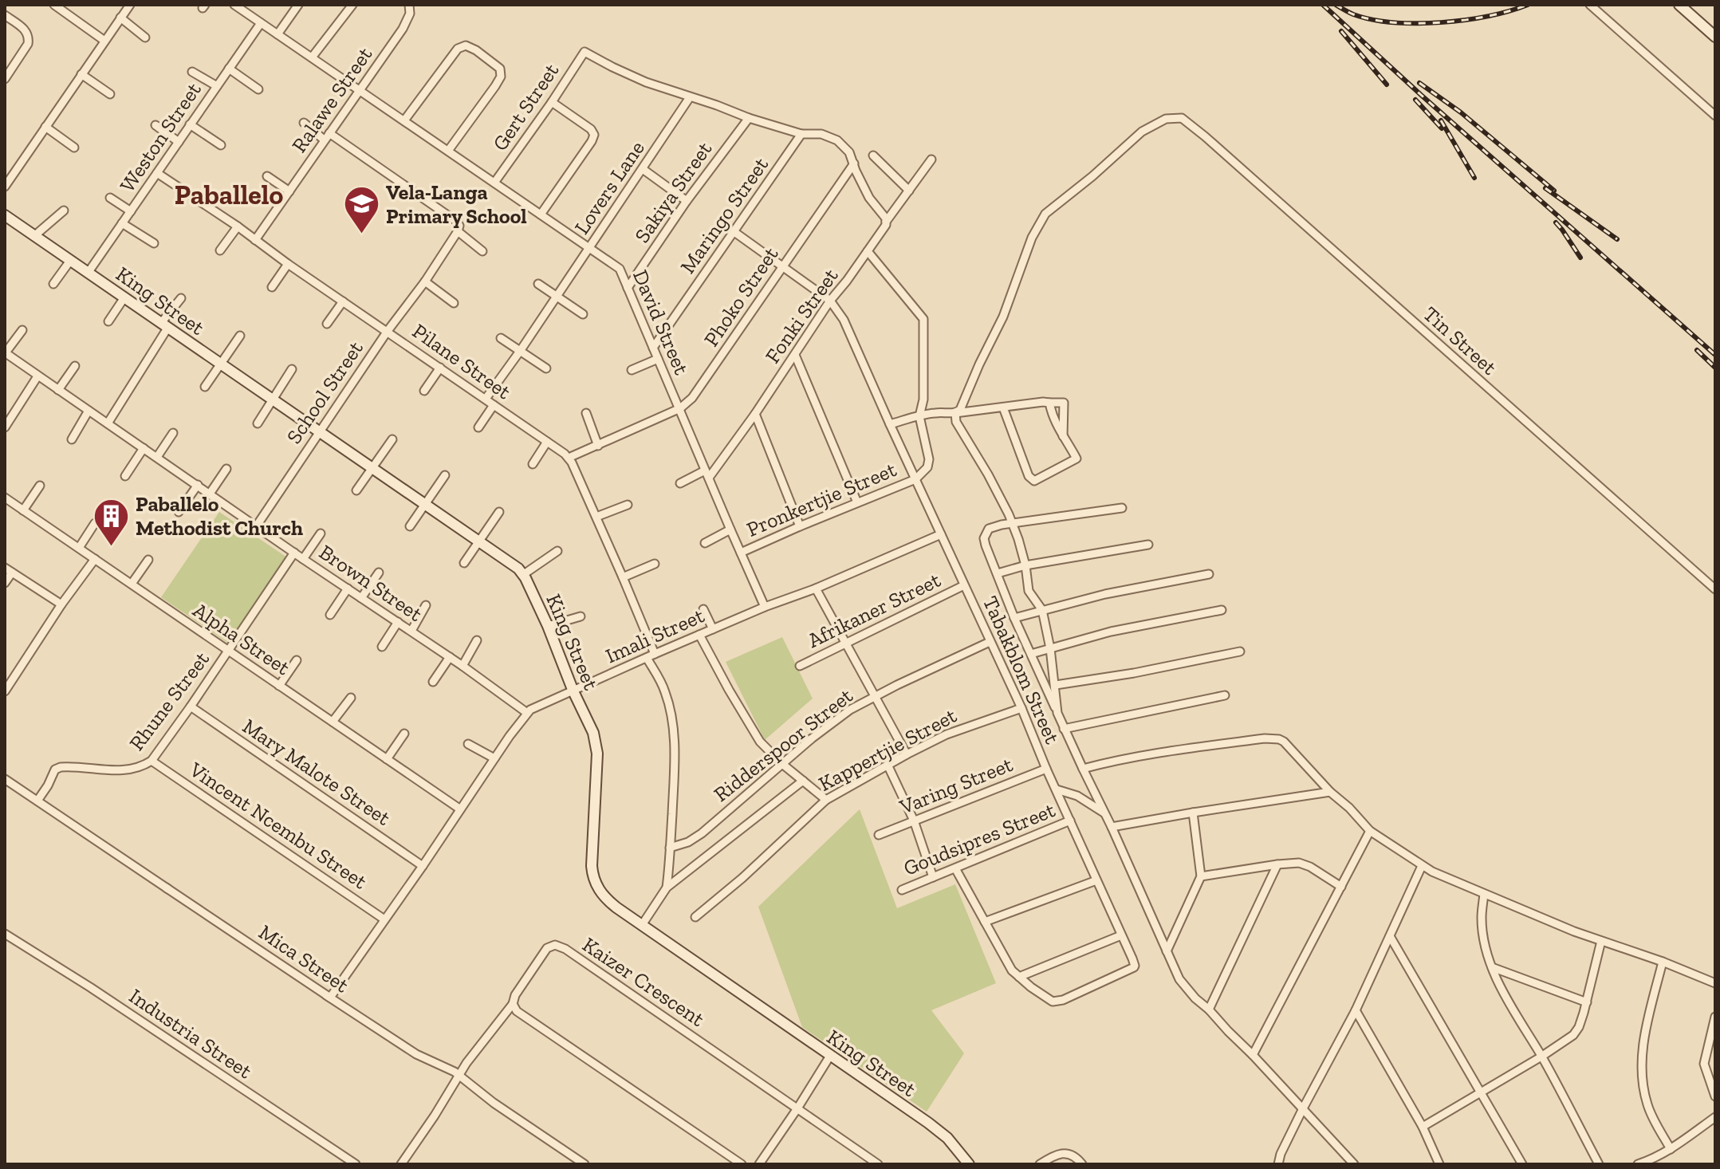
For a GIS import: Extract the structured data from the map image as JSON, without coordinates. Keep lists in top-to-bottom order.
{
  "streets": {
    "street": [
      "Ralawe Street",
      "Gert Street",
      "Weston Street",
      "Lovers Lane",
      "Sakiya Street",
      "Maringo Street",
      "Phoko Street",
      "King Street",
      "Fonki Street",
      "David Street",
      "Tin Street",
      "Pilane Street",
      "School Street",
      "Pronkertjie Street",
      "Brown Street",
      "Afrikaner Street",
      "Imali Street",
      "Alpha Street",
      "Tabakblom Street",
      "Rhune Street",
      "Ridderspoor Street",
      "Kappertjie Street",
      "Mary Malote Street",
      "Varing Street",
      "Vincent Ncembu Street",
      "Goudsipres Street",
      "Mica Street",
      "Kaizer Crescent",
      "Industria Street"
    ]
  },
  "crossings": [
    ["Ralawe Street", "David Street"],
    ["Ralawe Street", "Pilane Street"],
    ["Gert Street", "Lovers Lane"],
    ["Gert Street", "David Street"],
    ["Weston Street", "King Street"],
    ["Weston Street", "David Street"],
    ["Weston Street", "Pilane Street"],
    ["Lovers Lane", "David Street"],
    ["Lovers Lane", "Pilane Street"],
    ["Sakiya Street", "David Street"],
    ["Maringo Street", "David Street"],
    ["Phoko Street", "David Street"],
    ["Phoko Street", "Pilane Street"],
    ["King Street", "School Street"],
    ["King Street", "Imali Street"],
    ["Fonki Street", "David Street"],
    ["Fonki Street", "Tabakblom Street"],
    ["David Street", "Pronkertjie Street"],
    ["David Street", "Imali Street"],
    ["Pilane Street", "School Street"],
    ["Pilane Street", "Imali Street"],
    ["School Street", "Brown Street"],
    ["Pronkertjie Street", "Tabakblom Street"],
    ["Brown Street", "Imali Street"],
    ["Brown Street", "Rhune Street"],
    ["Afrikaner Street", "Tabakblom Street"],
    ["Imali Street", "Alpha Street"],
    ["Imali Street", "Tabakblom Street"],
    ["Imali Street", "Mary Malote Street"],
    ["Imali Street", "Vincent Ncembu Street"],
    ["Imali Street", "Mica Street"],
    ["Alpha Street", "Rhune Street"],
    ["Tabakblom Street", "Ridderspoor Street"],
    ["Tabakblom Street", "Kappertjie Street"],
    ["Tabakblom Street", "Varing Street"],
    ["Tabakblom Street", "Goudsipres Street"],
    ["Rhune Street", "Mary Malote Street"],
    ["Rhune Street", "Vincent Ncembu Street"],
    ["Rhune Street", "Mica Street"]
  ],
  "districts": ["Paballelo"],
  "places": {
    "school or university": ["Vela-Langa Primary School"],
    "building": ["Paballelo Methodist Church"]
  }
}
